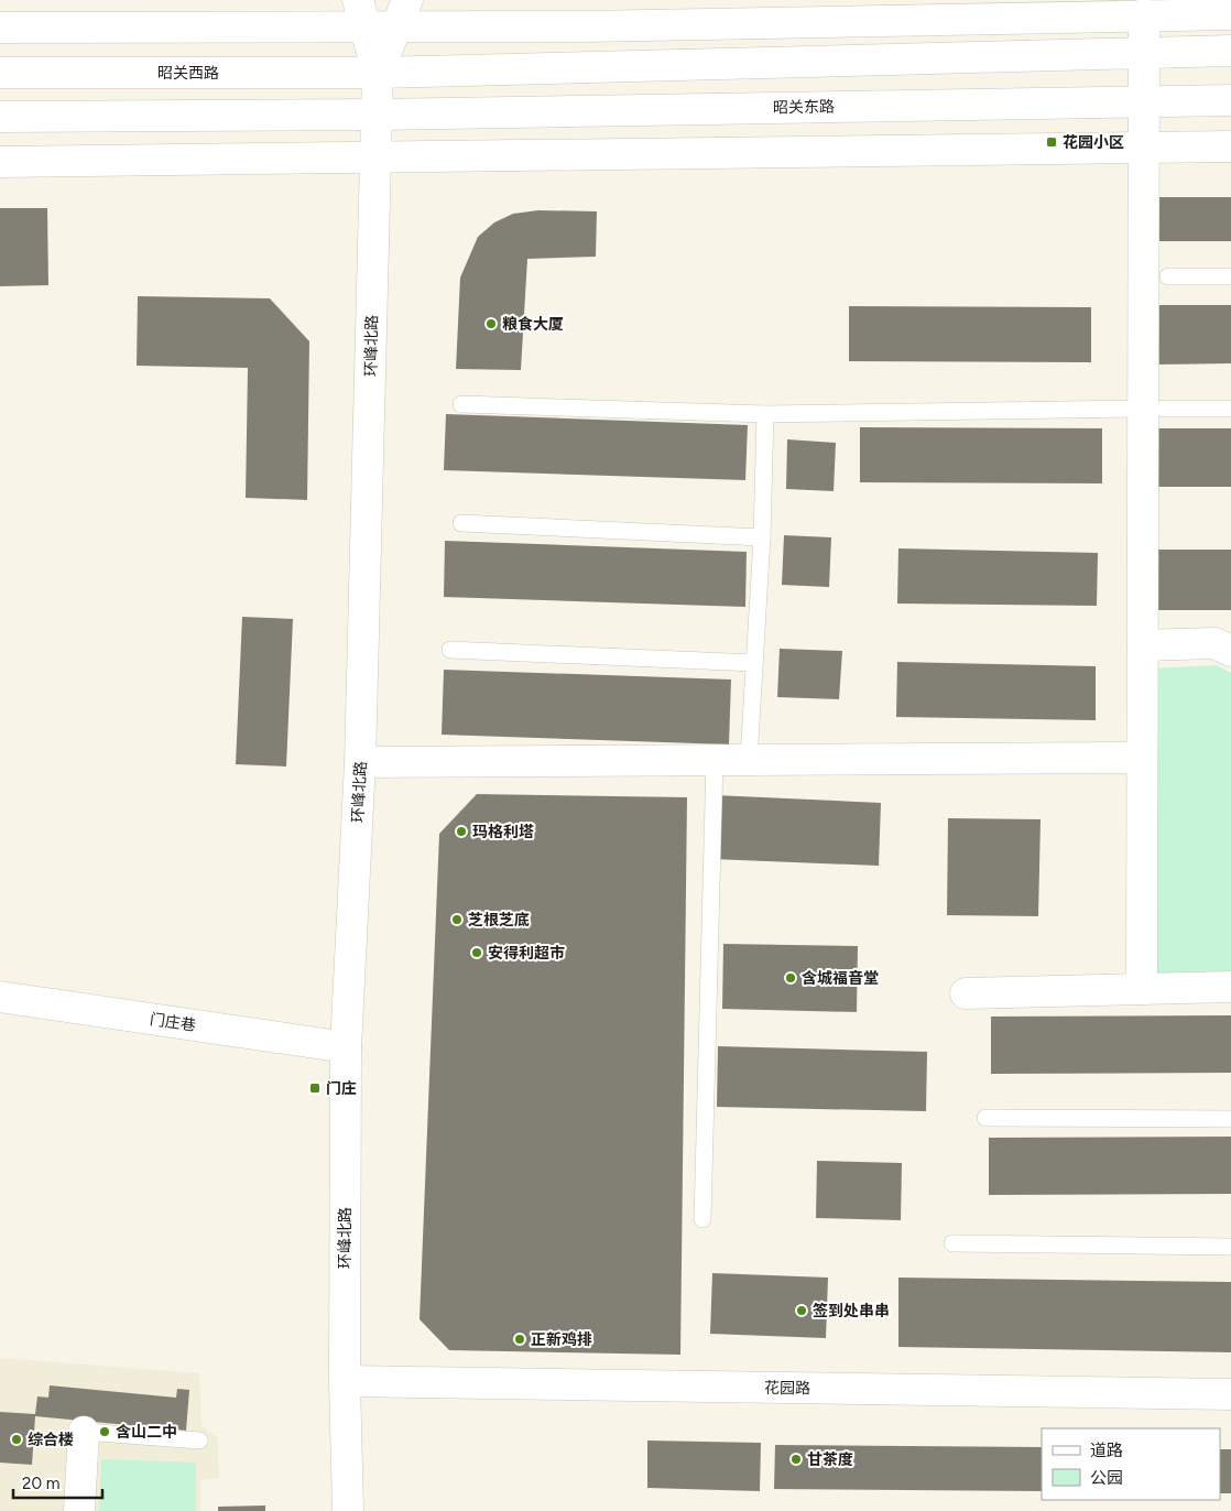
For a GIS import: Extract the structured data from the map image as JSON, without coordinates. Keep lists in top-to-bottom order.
{
  "streets": {
    "street": [
      "昭关西路",
      "昭关东路",
      "环峰北路",
      "门庄巷",
      "花园路"
    ]
  },
  "crossings": [
    ["昭关西路", "环峰北路"],
    ["昭关东路", "环峰北路"],
    ["环峰北路", "门庄巷"],
    ["环峰北路", "花园路"]
  ],
  "places": {
    "transit": ["花园小区", "门庄"],
    "other": [
      "粮食大厦",
      "玛格利塔",
      "芝根芝底",
      "安得利超市",
      "含城福音堂",
      "签到处串串",
      "正新鸡排",
      "含山二中",
      "综合楼",
      "甘茶度"
    ]
  },
  "legend": ["道路", "公园"],
  "scale_bar": "20 m"
}
